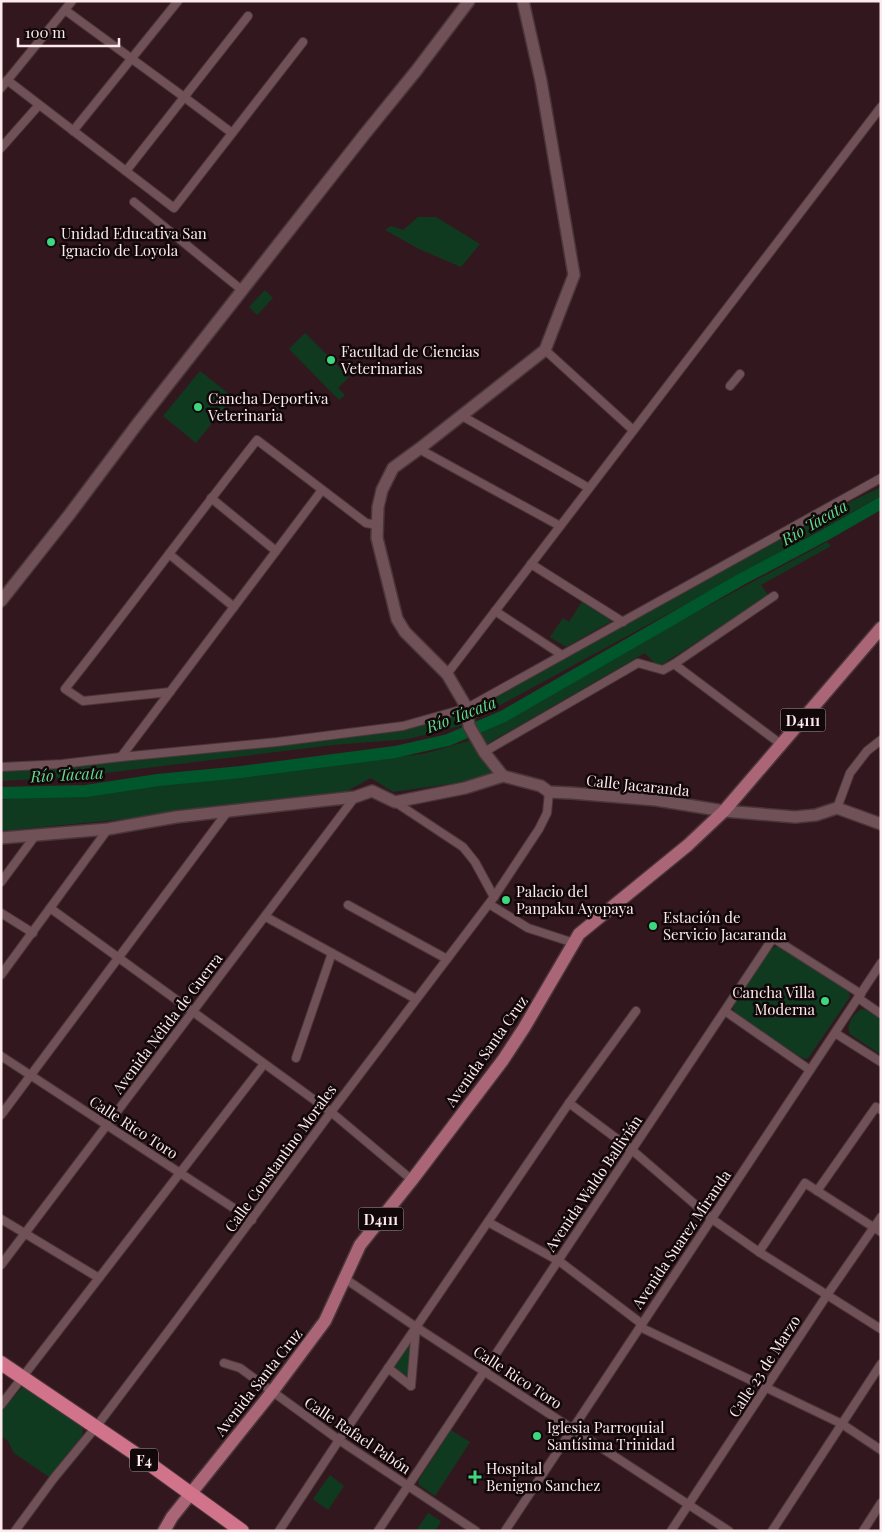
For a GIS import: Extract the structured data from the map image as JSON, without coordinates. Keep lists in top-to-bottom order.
{
  "streets": {
    "highway": ["F4"],
    "main road": ["D4111", "Avenida Santa Cruz"],
    "street": [
      "Calle Jacaranda",
      "Avenida Nélida de Guerra",
      "Calle Rico Toro",
      "Calle Constantino Morales",
      "Avenida Waldo Ballivián",
      "Avenida Suarez Miranda",
      "Calle 23 de Marzo",
      "Calle Rafael Pabón"
    ]
  },
  "crossings": [
    ["Calle Jacaranda", "Avenida Santa Cruz"],
    ["Calle Jacaranda", "Calle Constantino Morales"],
    ["Avenida Nélida de Guerra", "Calle Rico Toro"],
    ["Avenida Santa Cruz", "Calle Rico Toro"],
    ["Avenida Santa Cruz", "Calle Rafael Pabón"],
    ["Avenida Santa Cruz", "F4"],
    ["Calle Rico Toro", "Calle Constantino Morales"],
    ["Calle Rico Toro", "Avenida Waldo Ballivián"],
    ["Calle Rico Toro", "Avenida Suarez Miranda"],
    ["Calle Rico Toro", "Calle 23 de Marzo"],
    ["Calle Constantino Morales", "F4"],
    ["Avenida Waldo Ballivián", "Avenida Suarez Miranda"],
    ["Avenida Waldo Ballivián", "Calle Rafael Pabón"]
  ],
  "water": ["Río Tacata"],
  "places": {
    "other": [
      "Unidad Educativa San Ignacio de Loyola",
      "Facultad de Ciencias Veterinarias",
      "Cancha Deportiva Veterinaria",
      "Palacio del Panpaku Ayopaya",
      "Estación de Servicio Jacaranda",
      "Cancha Villa Moderna",
      "Iglesia Parroquial Santísima Trinidad"
    ],
    "health": ["Hospital Benigno Sanchez"]
  },
  "scale_bar": "100 m"
}
